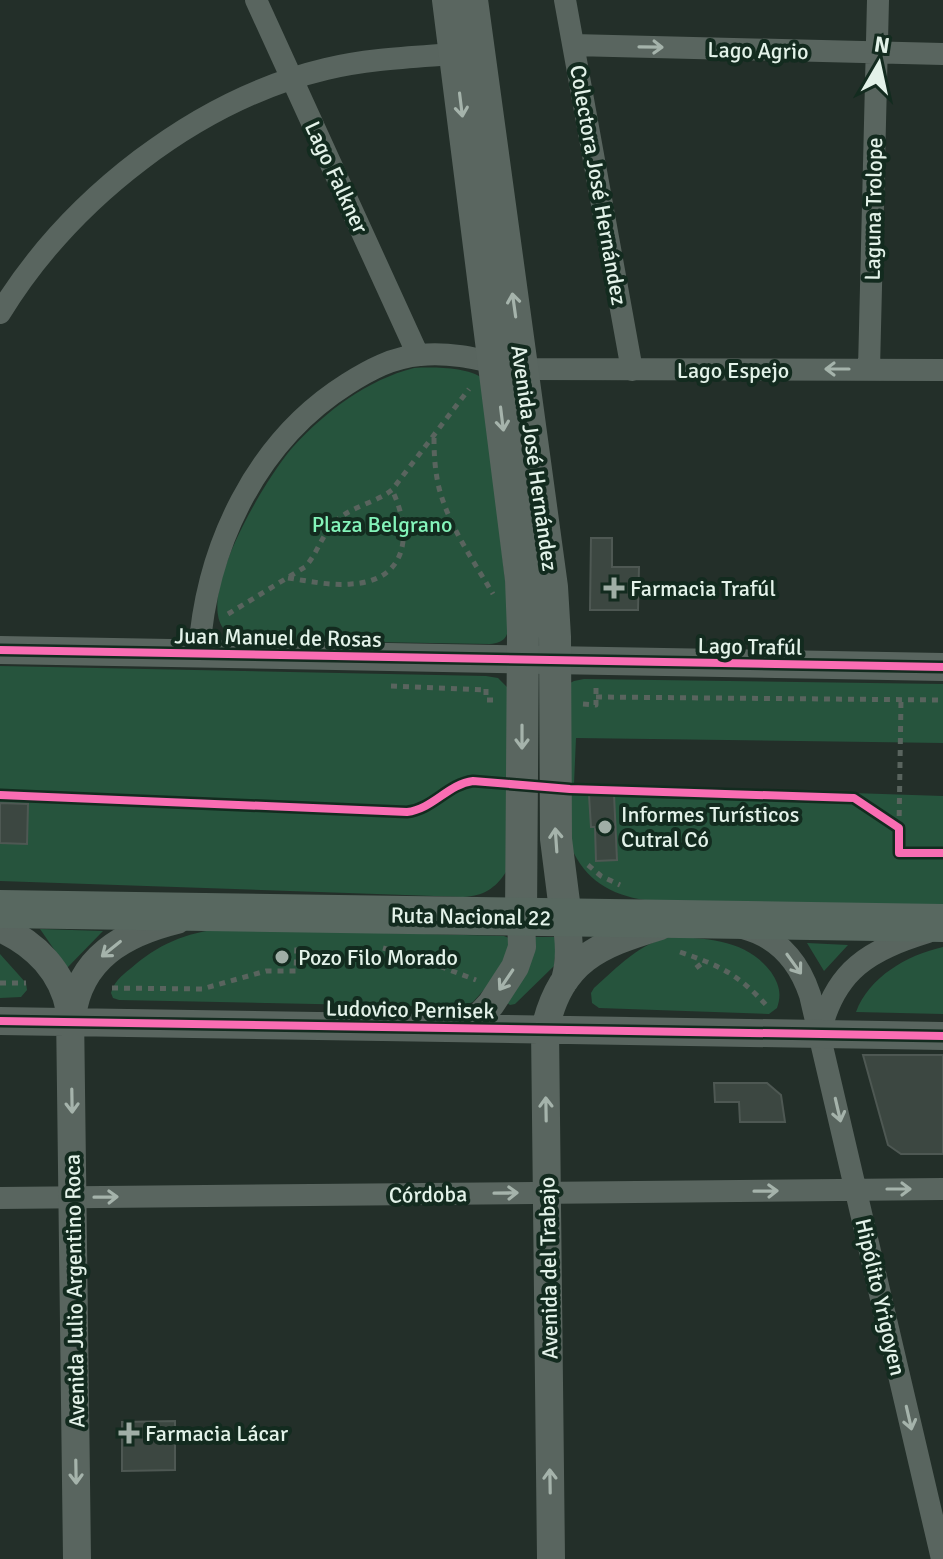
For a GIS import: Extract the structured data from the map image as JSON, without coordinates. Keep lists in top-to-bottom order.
{
  "streets": {
    "highway": ["Ruta Nacional 22"],
    "main road": ["Avenida José Hernández"],
    "street": [
      "Lago Agrio",
      "Lago Falkner",
      "Colectora José Hernández",
      "Laguna Trolope",
      "Lago Espejo",
      "Juan Manuel de Rosas",
      "Lago Trafúl",
      "Ludovico Pernisek",
      "Córdoba",
      "Avenida del Trabajo",
      "Avenida Julio Argentino Roca",
      "Hipólito Yrigoyen"
    ]
  },
  "crossings": [
    ["Lago Agrio", "Colectora José Hernández"],
    ["Lago Agrio", "Laguna Trolope"],
    ["Lago Falkner", "Lago Espejo"],
    ["Colectora José Hernández", "Lago Espejo"],
    ["Laguna Trolope", "Lago Espejo"],
    ["Lago Espejo", "Avenida José Hernández"],
    ["Lago Espejo", "Juan Manuel de Rosas"],
    ["Avenida José Hernández", "Juan Manuel de Rosas"],
    ["Avenida José Hernández", "Lago Trafúl"],
    ["Avenida José Hernández", "Ruta Nacional 22"],
    ["Avenida José Hernández", "Avenida del Trabajo"],
    ["Juan Manuel de Rosas", "Lago Trafúl"],
    ["Ruta Nacional 22", "Avenida del Trabajo"],
    ["Ruta Nacional 22", "Avenida Julio Argentino Roca"],
    ["Ruta Nacional 22", "Hipólito Yrigoyen"],
    ["Ludovico Pernisek", "Avenida del Trabajo"],
    ["Ludovico Pernisek", "Avenida Julio Argentino Roca"],
    ["Ludovico Pernisek", "Hipólito Yrigoyen"],
    ["Córdoba", "Avenida del Trabajo"],
    ["Córdoba", "Avenida Julio Argentino Roca"],
    ["Córdoba", "Hipólito Yrigoyen"],
    ["Avenida del Trabajo", "Hipólito Yrigoyen"]
  ],
  "one_way": [
    "Lago Agrio",
    "Córdoba",
    "Avenida del Trabajo",
    "Avenida Julio Argentino Roca",
    "Hipólito Yrigoyen"
  ],
  "parks": ["Plaza Belgrano"],
  "places": {
    "health": ["Farmacia Trafúl", "Farmacia Lácar"],
    "other": ["Informes Turísticos Cutral Có", "Pozo Filo Morado"]
  },
  "north": "top"
}
